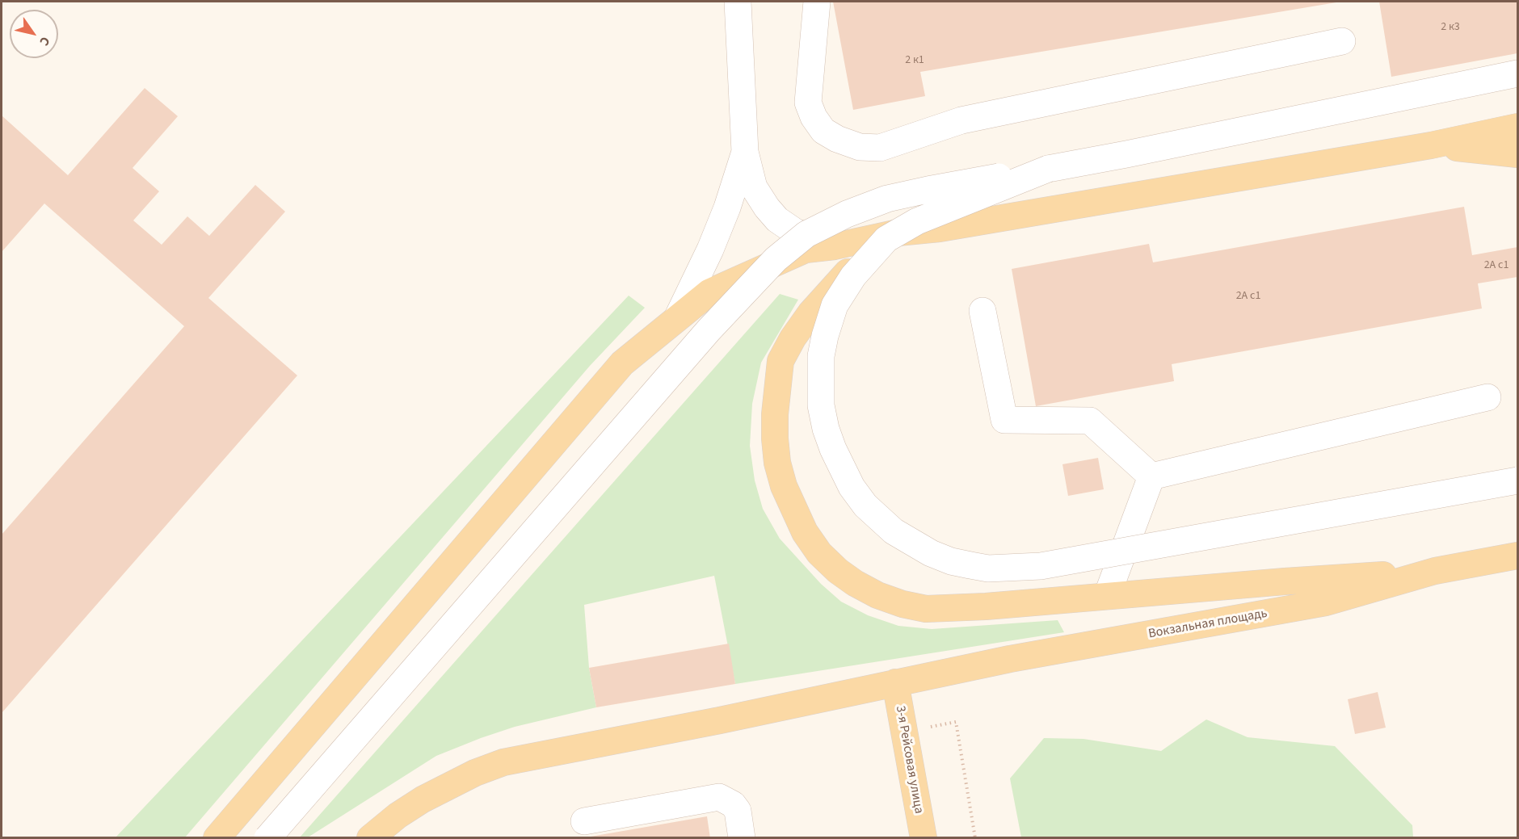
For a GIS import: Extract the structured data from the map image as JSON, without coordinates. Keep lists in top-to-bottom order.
{
  "streets": {
    "main road": ["Вокзальная площадь", "3-я Рейсовая улица"]
  },
  "crossings": [
    ["Вокзальная площадь", "3-я Рейсовая улица"]
  ],
  "house_numbers": [
    "2 к3",
    "2 к1",
    "2А с1",
    "2А с1"
  ],
  "north": "bottom right"
}
